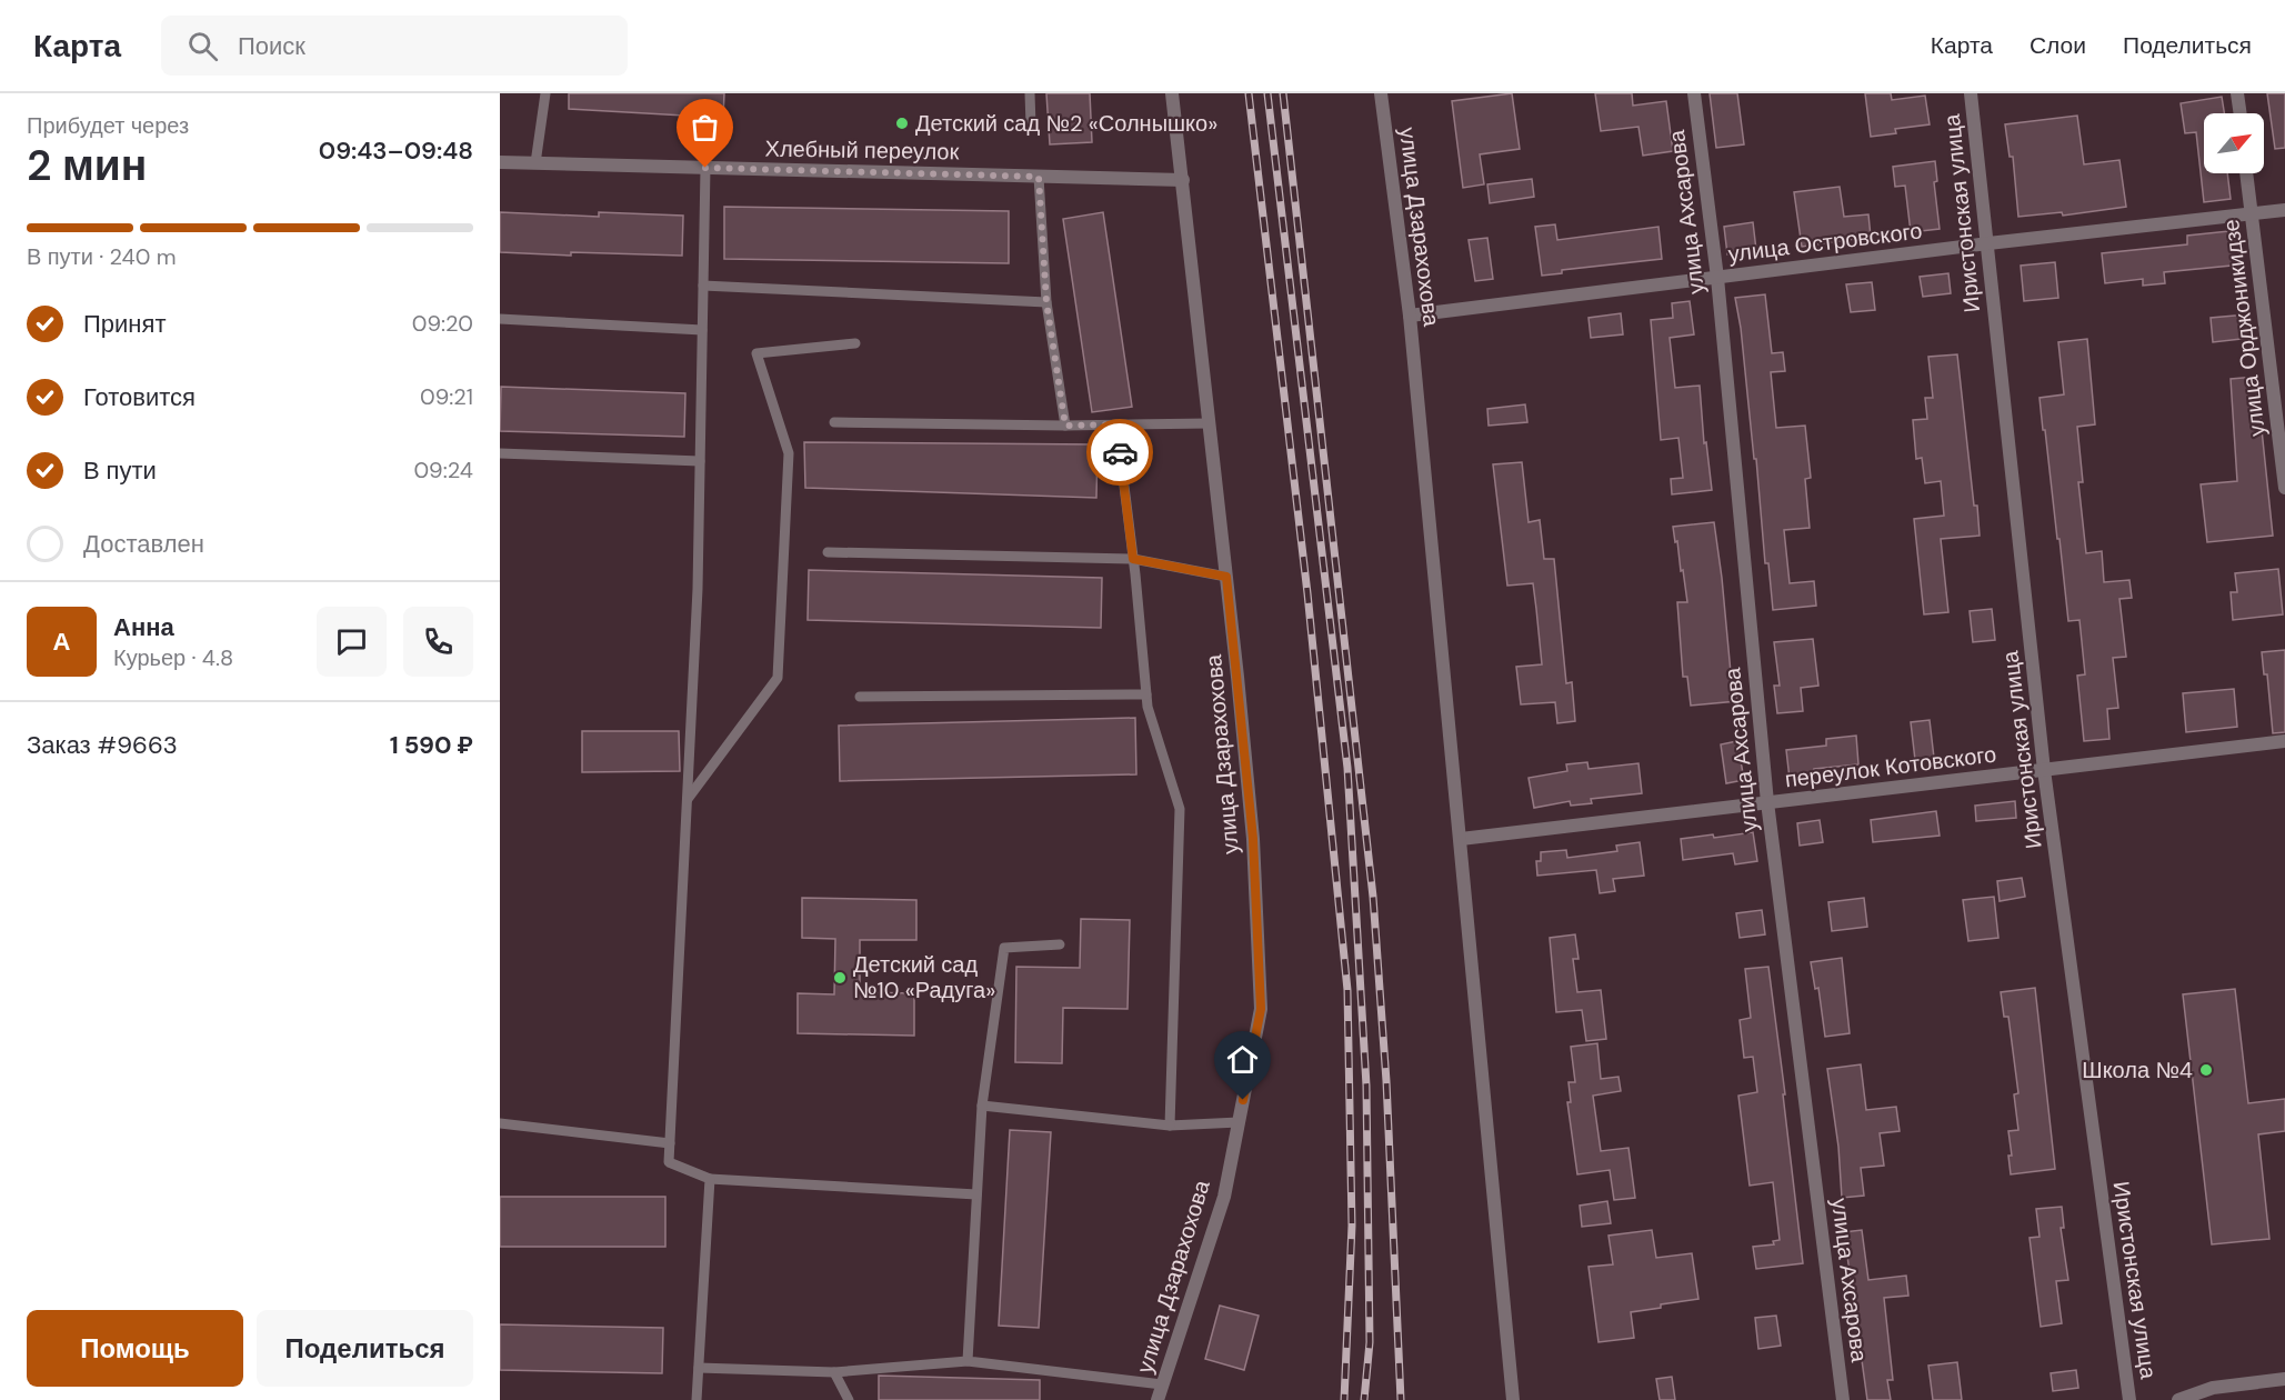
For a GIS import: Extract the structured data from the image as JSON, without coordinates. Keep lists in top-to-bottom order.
{
  "streets": {
    "street": [
      "Хлебный переулок",
      "улица Ахсарова",
      "Иристонская улица",
      "улица Дзарахохова",
      "улица Островского",
      "улица Орджоникидзе",
      "переулок Котовского"
    ]
  },
  "crossings": [
    ["Хлебный переулок", "улица Дзарахохова"],
    ["улица Ахсарова", "улица Островского"],
    ["улица Ахсарова", "переулок Котовского"],
    ["Иристонская улица", "улица Островского"],
    ["Иристонская улица", "переулок Котовского"],
    ["улица Дзарахохова", "улица Островского"],
    ["улица Дзарахохова", "переулок Котовского"],
    ["улица Островского", "улица Орджоникидзе"]
  ],
  "places": ["Детский сад №2 «Солнышко»", "Детский сад №10 «Радуга»", "Школа №4"],
  "north": "top right",
  "page": {
    "header": "Карта",
    "search": "Поиск",
    "nav": ["Карта", "Слои", "Поделиться"],
    "heading": ["2 мин", "Прибудет через", "09:43–09:48"],
    "panel": [
      "Анна",
      "Курьер · 4.8",
      "Заказ #9663",
      "1 590 ₽"
    ],
    "bar": "В пути · 240 m",
    "list": [
      ["Принят", "09:20"],
      ["Готовится", "09:21"],
      ["В пути", "09:24"],
      "Доставлен"
    ],
    "round": "А",
    "buttons": ["Помощь", "Поделиться"]
  }
}
